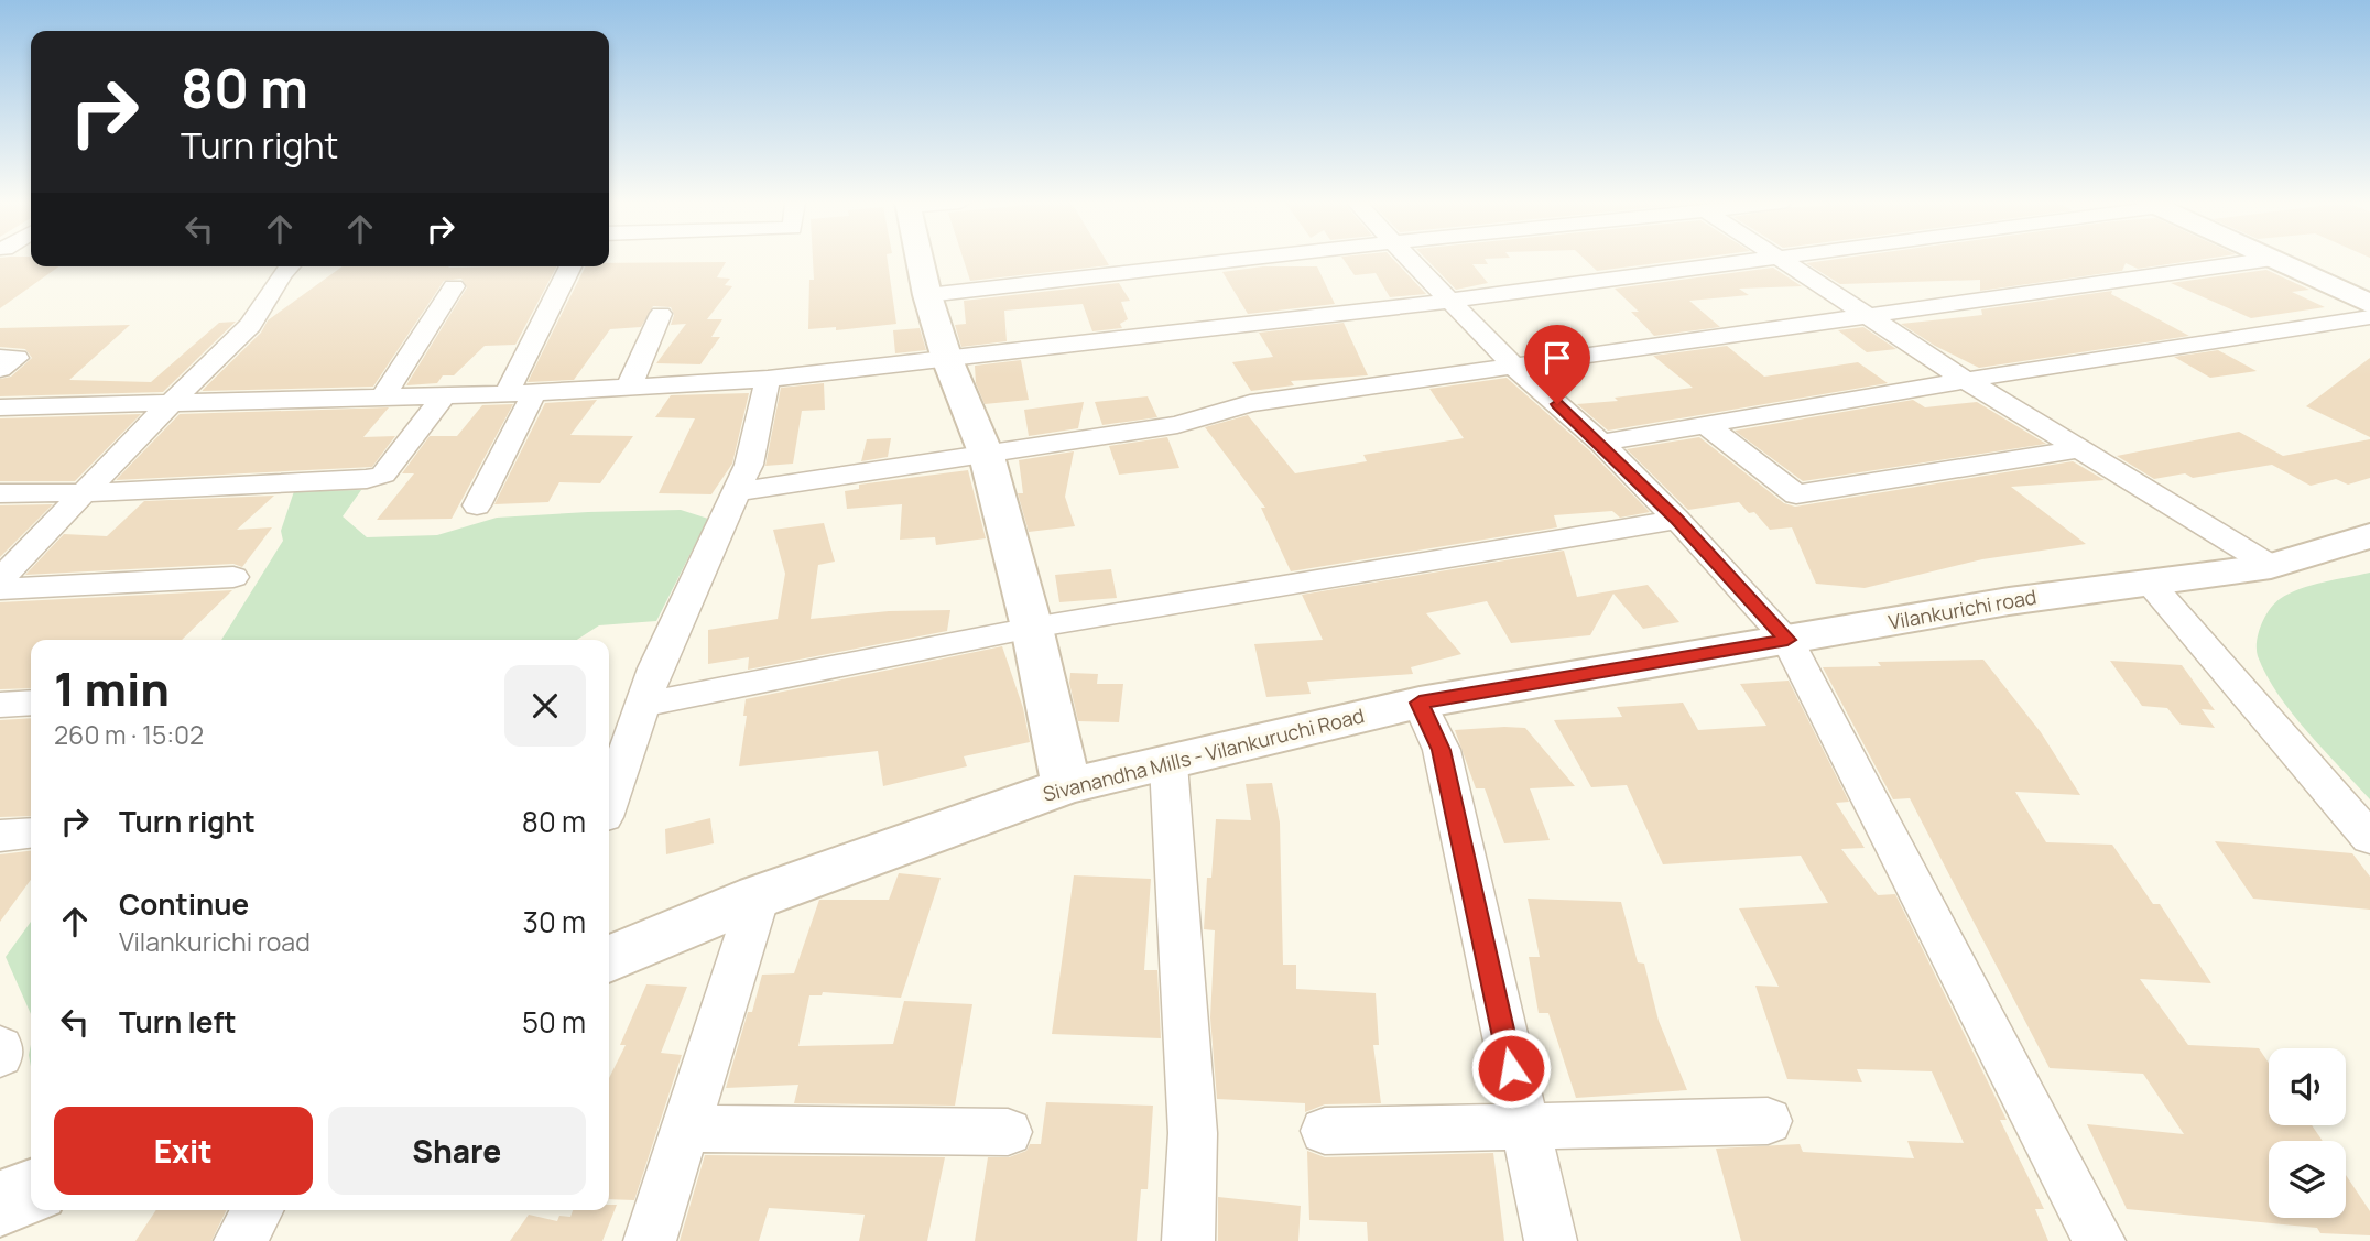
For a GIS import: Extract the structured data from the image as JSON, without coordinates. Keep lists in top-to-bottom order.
{
  "streets": {
    "main road": ["Vilankurichi road", "Sivanandha Mills - Vilankuruchi Road"]
  },
  "crossings": [
    ["Vilankurichi road", "Sivanandha Mills - Vilankuruchi Road"]
  ],
  "page": {
    "turn": ["80 m", "Turn right"],
    "heading": ["1 min", "260 m · 15:02"],
    "list": [
      {
        "name": "Turn right",
        "value": "80 m"
      },
      {
        "name": "Continue",
        "note": "Vilankurichi road",
        "value": "30 m"
      },
      {
        "name": "Turn left",
        "value": "50 m"
      }
    ],
    "buttons": ["Exit", "Share"]
  }
}
